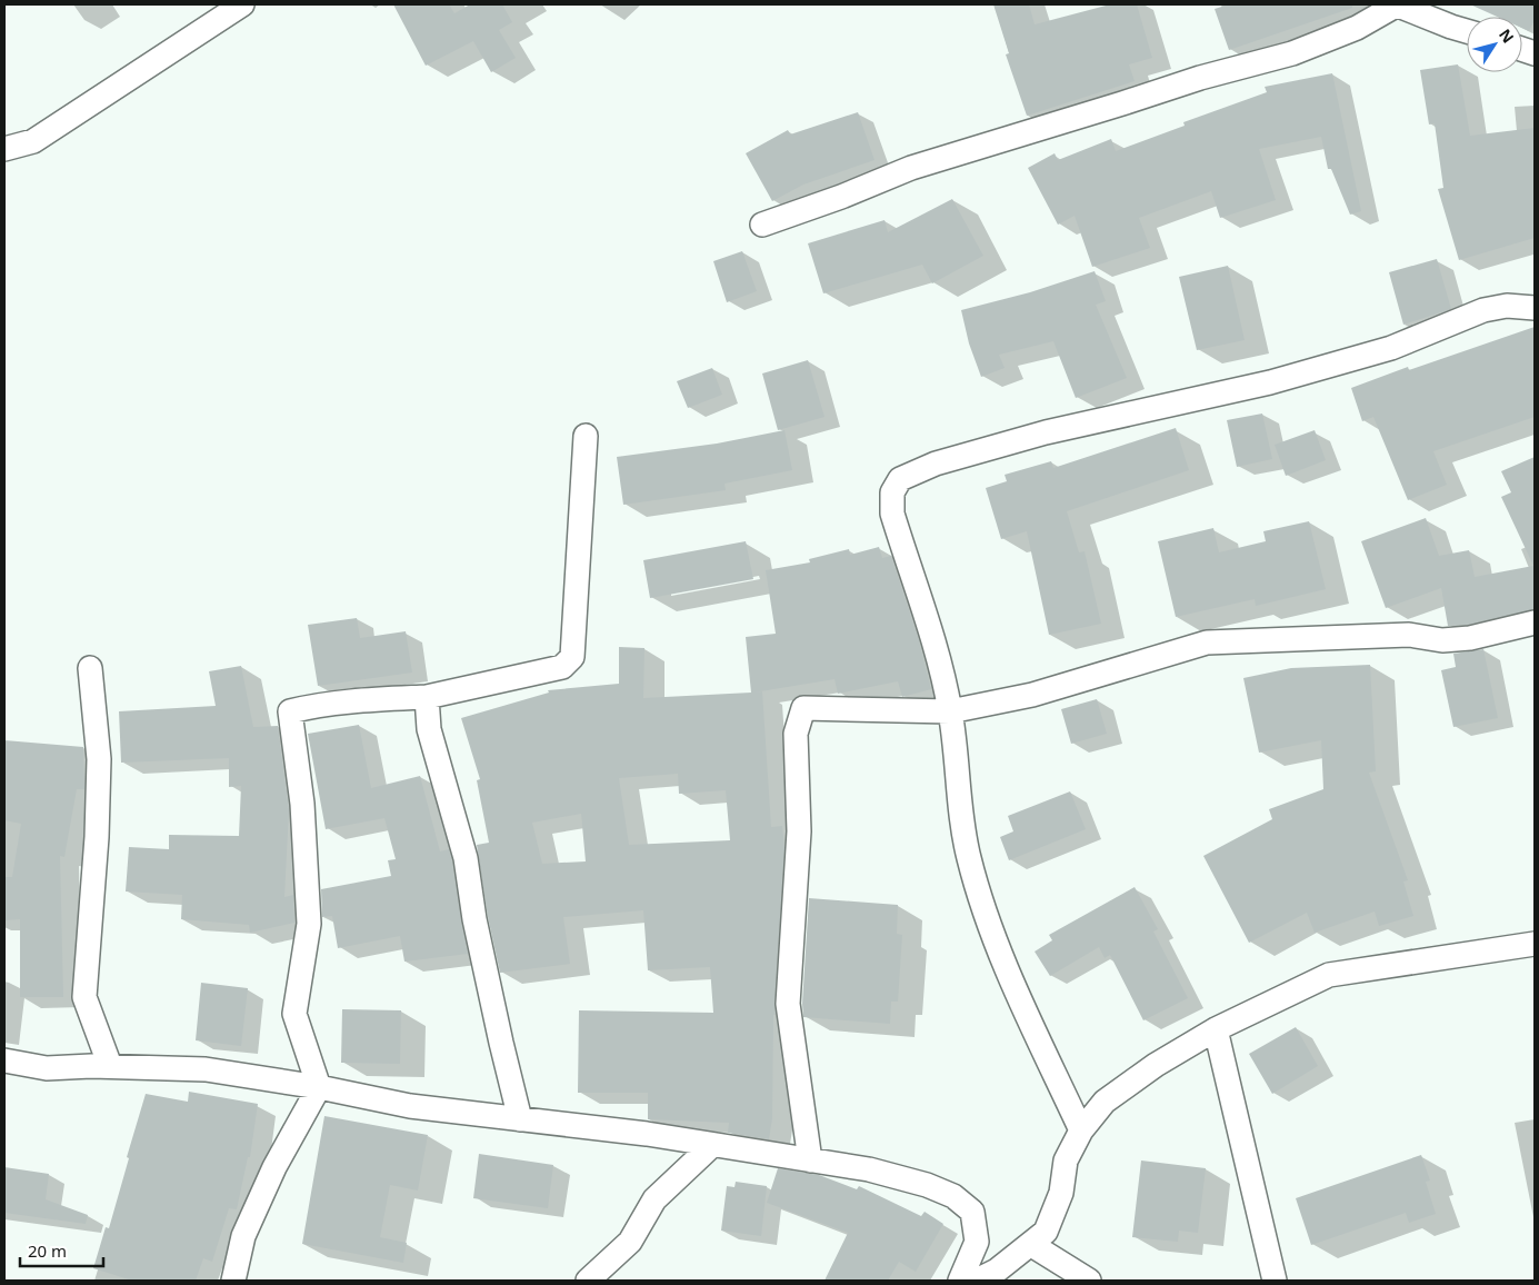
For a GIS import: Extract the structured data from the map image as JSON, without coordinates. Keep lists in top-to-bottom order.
{
  "scale_bar": "20 m",
  "north": "top right"
}
